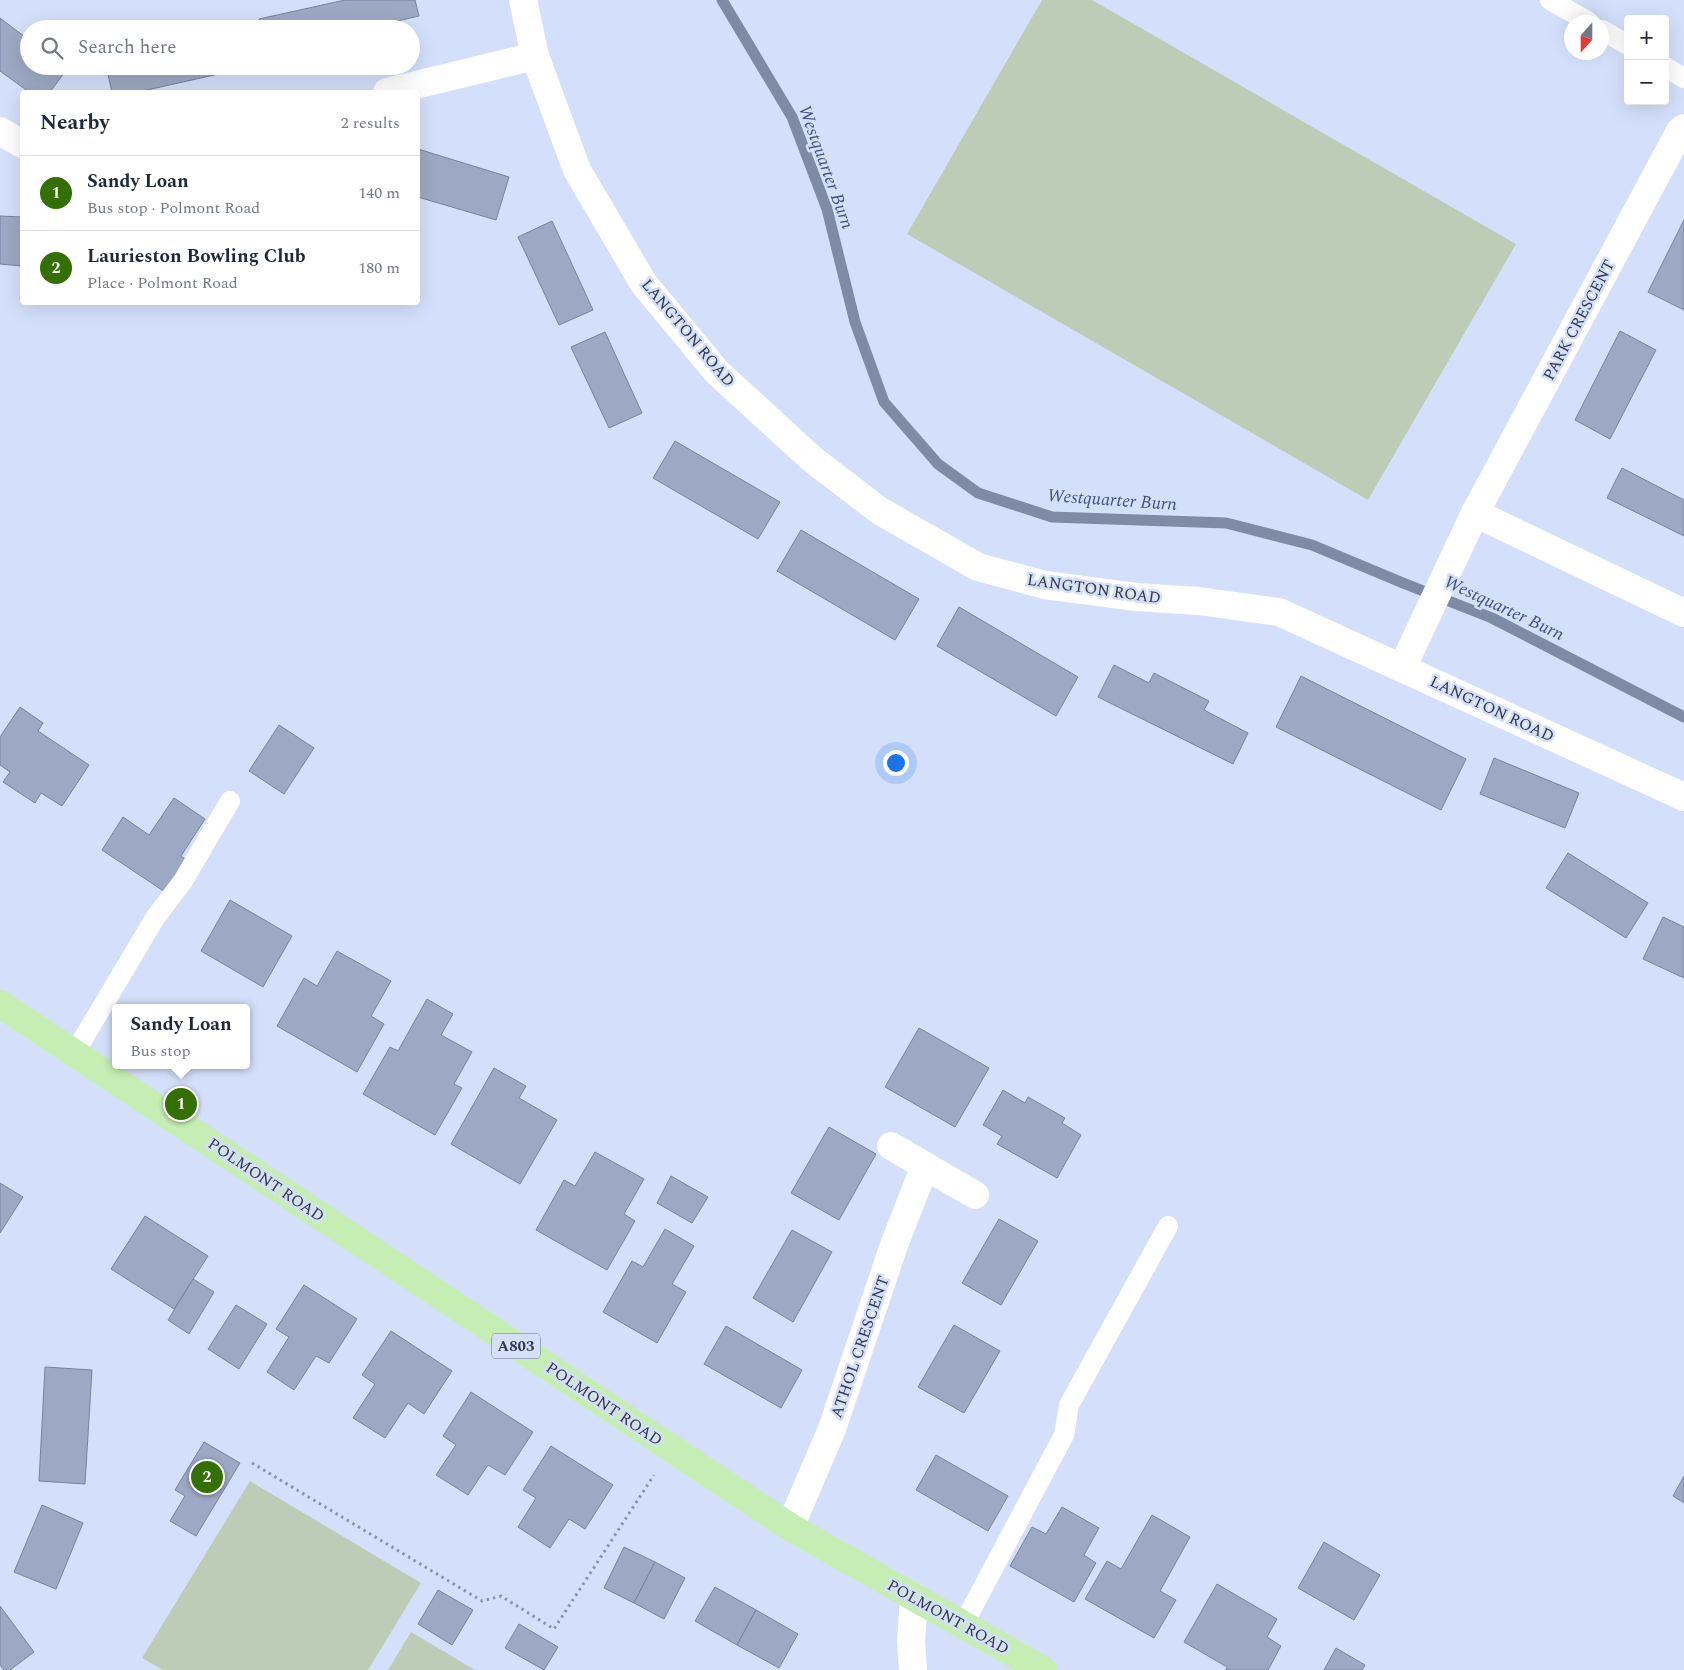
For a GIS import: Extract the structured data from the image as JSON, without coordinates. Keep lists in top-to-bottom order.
{
  "streets": {
    "main road": ["POLMONT ROAD", "A803"],
    "street": ["PARK CRESCENT", "LANGTON ROAD", "ATHOL CRESCENT"]
  },
  "crossings": [
    ["PARK CRESCENT", "LANGTON ROAD"],
    ["POLMONT ROAD", "ATHOL CRESCENT"]
  ],
  "water": ["Westquarter Burn"],
  "north": "bottom",
  "page": {
    "map_buttons": ["+", "−"],
    "search": "Search here",
    "heading": ["Nearby", "2 results"],
    "list": [
      {
        "mark": "1",
        "name": "Sandy Loan",
        "note": "Bus stop · Polmont Road",
        "value": "140 m"
      },
      {
        "mark": "2",
        "name": "Laurieston Bowling Club",
        "note": "Place · Polmont Road",
        "value": "180 m"
      }
    ],
    "popup": ["Sandy Loan", "Bus stop"],
    "pins": ["1", "2"]
  }
}
